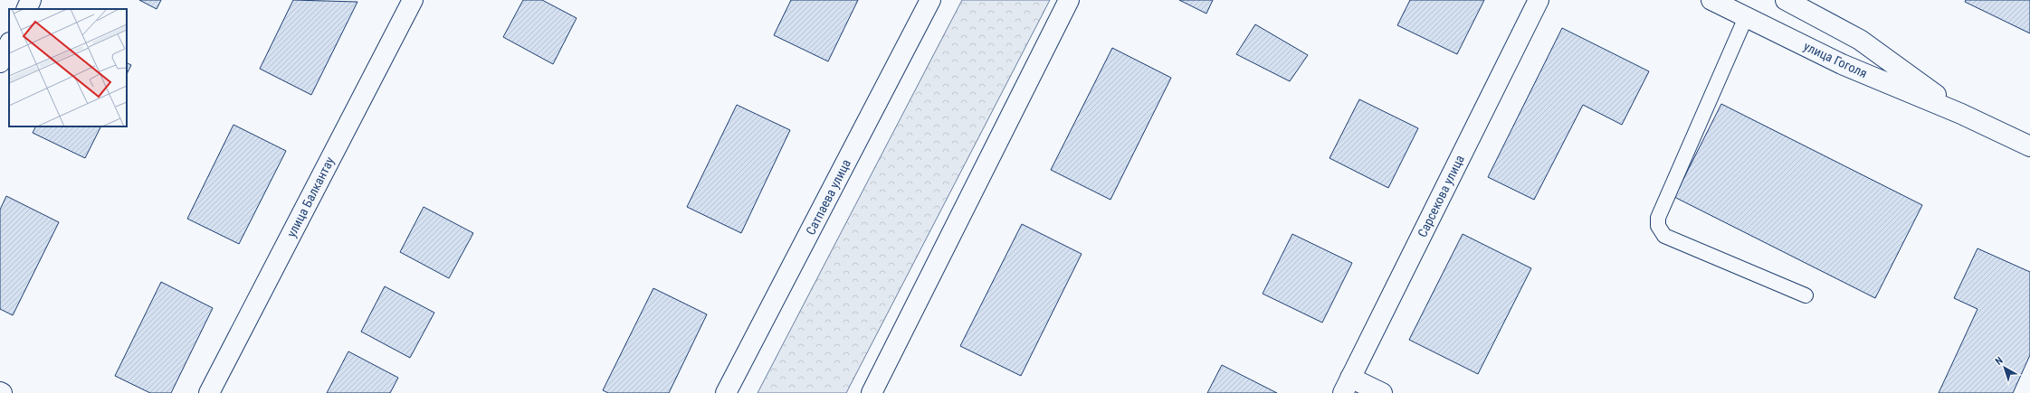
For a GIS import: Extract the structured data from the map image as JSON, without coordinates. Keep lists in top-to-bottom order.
{
  "streets": {
    "main road": [
      "улица Гоголя",
      "Сарсекова улица",
      "улица Балкантау",
      "Сатпаева улица"
    ]
  },
  "north": "top left"
}
